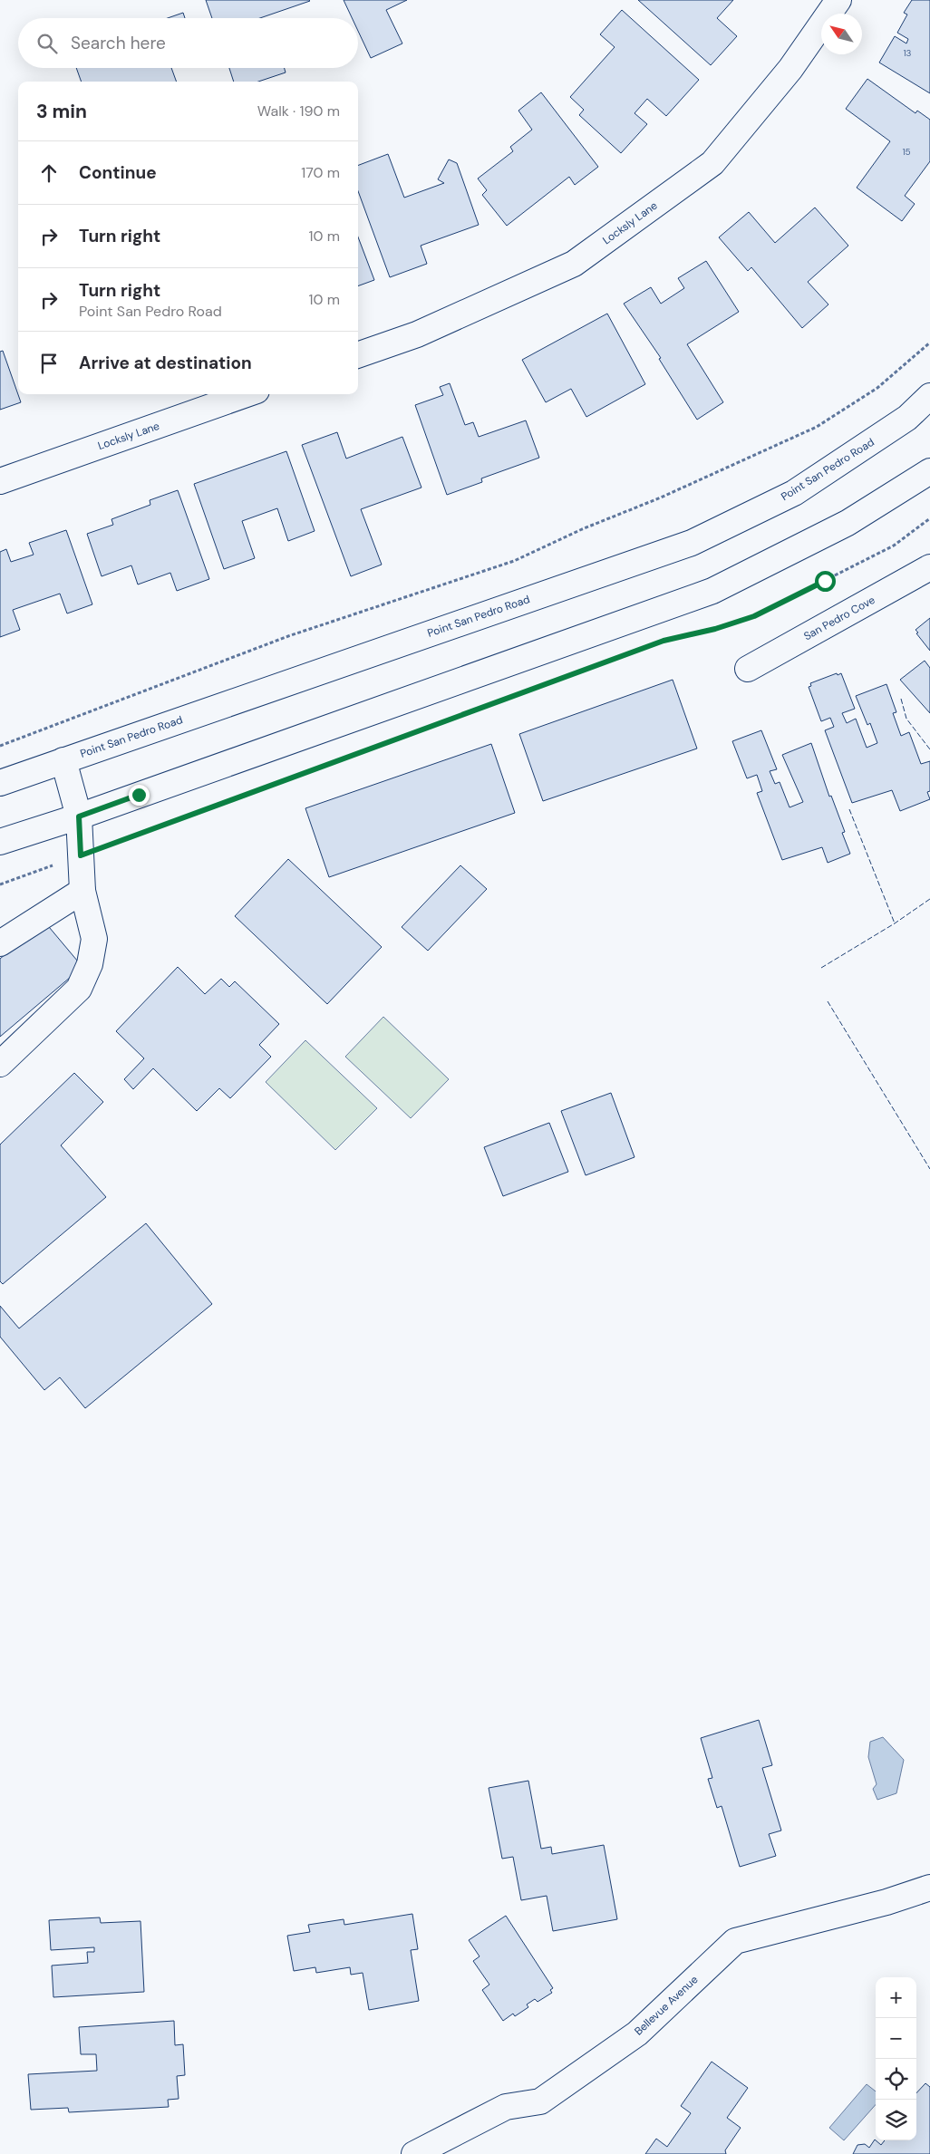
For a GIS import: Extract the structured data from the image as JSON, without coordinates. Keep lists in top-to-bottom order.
{
  "streets": {
    "main road": [
      "Locksly Lane",
      "Point San Pedro Road",
      "San Pedro Cove",
      "Bellevue Avenue"
    ]
  },
  "house_numbers": ["13", "15"],
  "north": "top left",
  "page": {
    "search": "Search here",
    "heading": ["3 min", "Walk · 190 m"],
    "list": [
      ["Continue", "170 m"],
      ["Turn right", "10 m"],
      ["Turn right", "Point San Pedro Road", "10 m"],
      "Arrive at destination"
    ],
    "map_buttons": ["+", "−"]
  }
}
